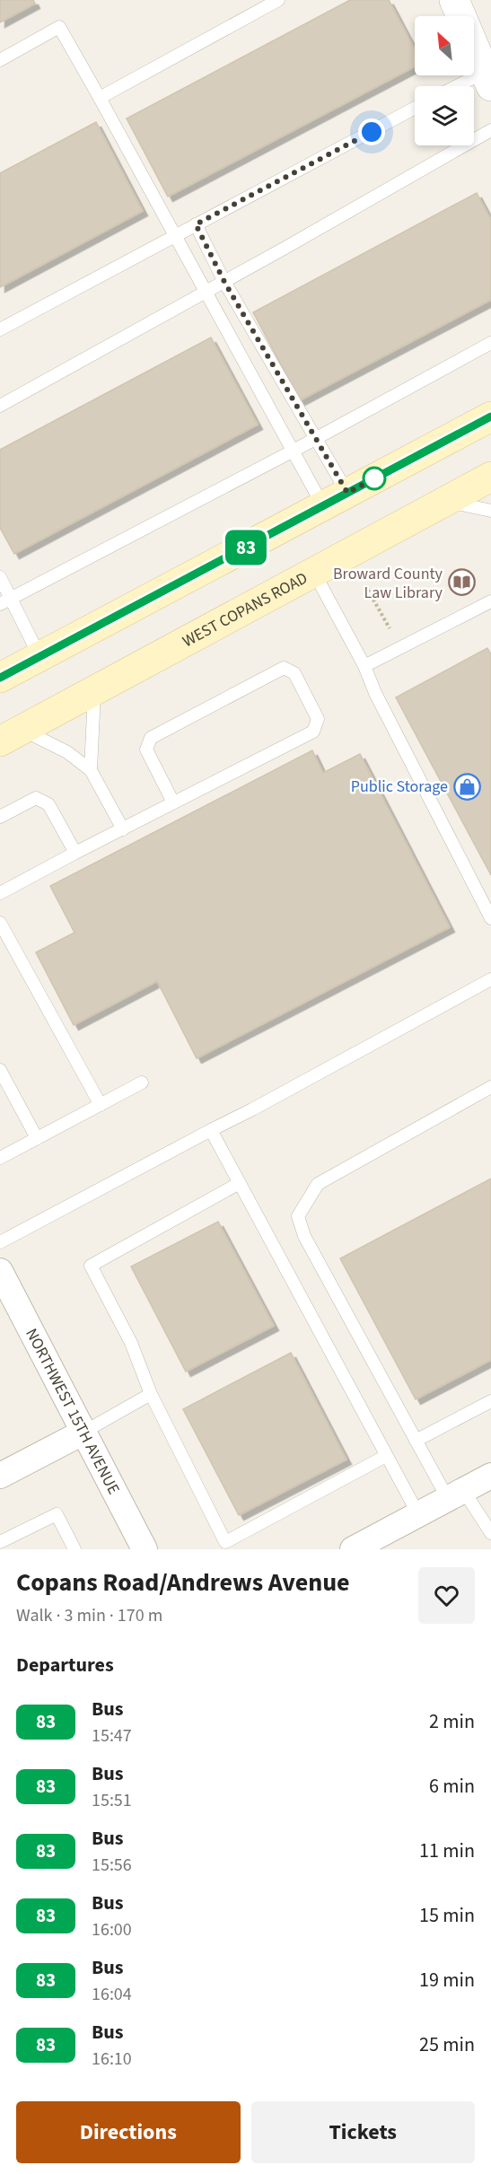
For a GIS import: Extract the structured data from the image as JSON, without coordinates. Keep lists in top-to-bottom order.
{
  "streets": {
    "main road": ["WEST COPANS ROAD"],
    "street": ["NORTHWEST 15TH AVENUE"]
  },
  "places": {
    "library": ["Broward County Law Library"],
    "shop": ["Public Storage"]
  },
  "lines": ["bus line 83"],
  "north": "top left",
  "page": {
    "on_map": "83",
    "heading": [
      ["Copans Road/Andrews Avenue", "Walk · 3 min · 170 m"],
      "Departures"
    ],
    "list": [
      {
        "mark": "83",
        "name": "Bus",
        "note": "15:47",
        "value": "2 min"
      },
      {
        "mark": "83",
        "name": "Bus",
        "note": "15:51",
        "value": "6 min"
      },
      {
        "mark": "83",
        "name": "Bus",
        "note": "15:56",
        "value": "11 min"
      },
      {
        "mark": "83",
        "name": "Bus",
        "note": "16:00",
        "value": "15 min"
      },
      {
        "mark": "83",
        "name": "Bus",
        "note": "16:04",
        "value": "19 min"
      },
      {
        "mark": "83",
        "name": "Bus",
        "note": "16:10",
        "value": "25 min"
      }
    ],
    "buttons": ["Directions", "Tickets"]
  }
}
